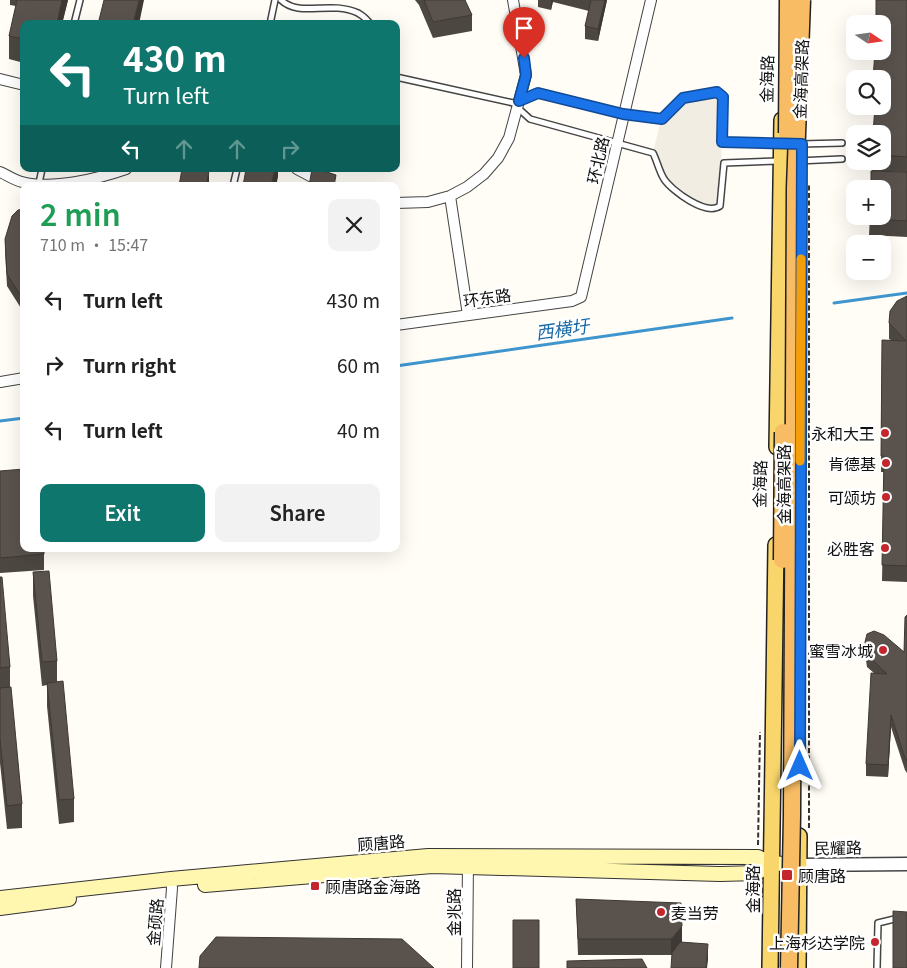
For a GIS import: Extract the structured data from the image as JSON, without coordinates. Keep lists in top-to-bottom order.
{
  "streets": {
    "highway": ["金海高架路"],
    "main road": ["金海路", "顾唐路", "民耀路"],
    "street": [
      "环北路",
      "环东路",
      "金兆路",
      "金硕路"
    ]
  },
  "crossings": [
    ["金海路", "顾唐路"],
    ["金海路", "民耀路"],
    ["环北路", "环东路"],
    ["顾唐路", "民耀路"],
    ["顾唐路", "金兆路"],
    ["顾唐路", "金硕路"]
  ],
  "water": ["西横圩"],
  "places": {
    "other": [
      "永和大王",
      "肯德基",
      "可颂坊",
      "必胜客",
      "蜜雪冰城",
      "麦当劳",
      "上海杉达学院"
    ],
    "transit": ["顾唐路", "顾唐路金海路"]
  },
  "north": "right",
  "page": {
    "map_buttons": ["+", "−"],
    "turn": ["430 m", "Turn left"],
    "heading": ["2 min", "710 m · 15:47"],
    "list": [
      {
        "name": "Turn left",
        "value": "430 m"
      },
      {
        "name": "Turn right",
        "value": "60 m"
      },
      {
        "name": "Turn left",
        "value": "40 m"
      }
    ],
    "buttons": ["Exit", "Share"]
  }
}
